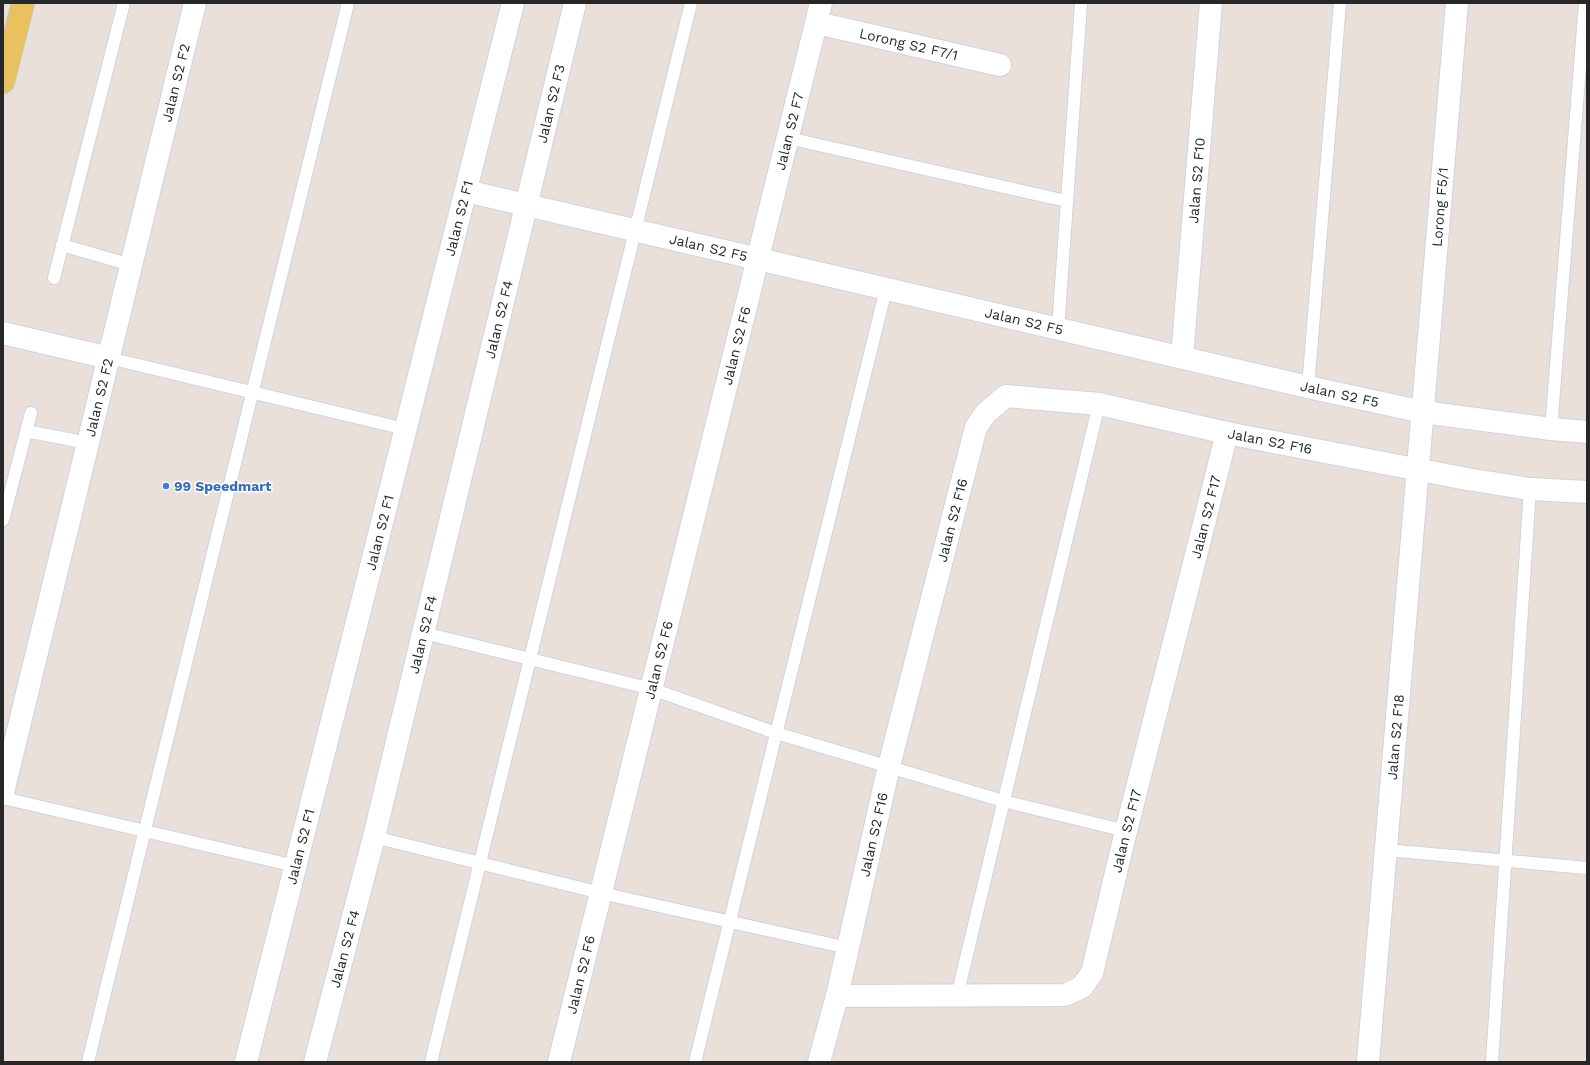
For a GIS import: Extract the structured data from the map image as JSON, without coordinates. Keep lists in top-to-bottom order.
{
  "streets": {
    "street": [
      "Lorong S2 F7/1",
      "Jalan S2 F2",
      "Jalan S2 F3",
      "Jalan S2 F7",
      "Jalan S2 F10",
      "Lorong F5/1",
      "Jalan S2 F1",
      "Jalan S2 F5",
      "Jalan S2 F4",
      "Jalan S2 F6",
      "Jalan S2 F16",
      "Jalan S2 F17",
      "Jalan S2 F18"
    ]
  },
  "crossings": [
    ["Lorong S2 F7/1", "Jalan S2 F7"],
    ["Jalan S2 F3", "Jalan S2 F5"],
    ["Jalan S2 F3", "Jalan S2 F4"],
    ["Jalan S2 F7", "Jalan S2 F5"],
    ["Jalan S2 F7", "Jalan S2 F6"],
    ["Jalan S2 F10", "Jalan S2 F5"],
    ["Lorong F5/1", "Jalan S2 F5"],
    ["Lorong F5/1", "Jalan S2 F18"],
    ["Jalan S2 F1", "Jalan S2 F5"],
    ["Jalan S2 F5", "Jalan S2 F4"],
    ["Jalan S2 F5", "Jalan S2 F6"],
    ["Jalan S2 F5", "Jalan S2 F18"],
    ["Jalan S2 F16", "Jalan S2 F17"],
    ["Jalan S2 F16", "Jalan S2 F18"]
  ],
  "places": ["99 Speedmart"]
}
